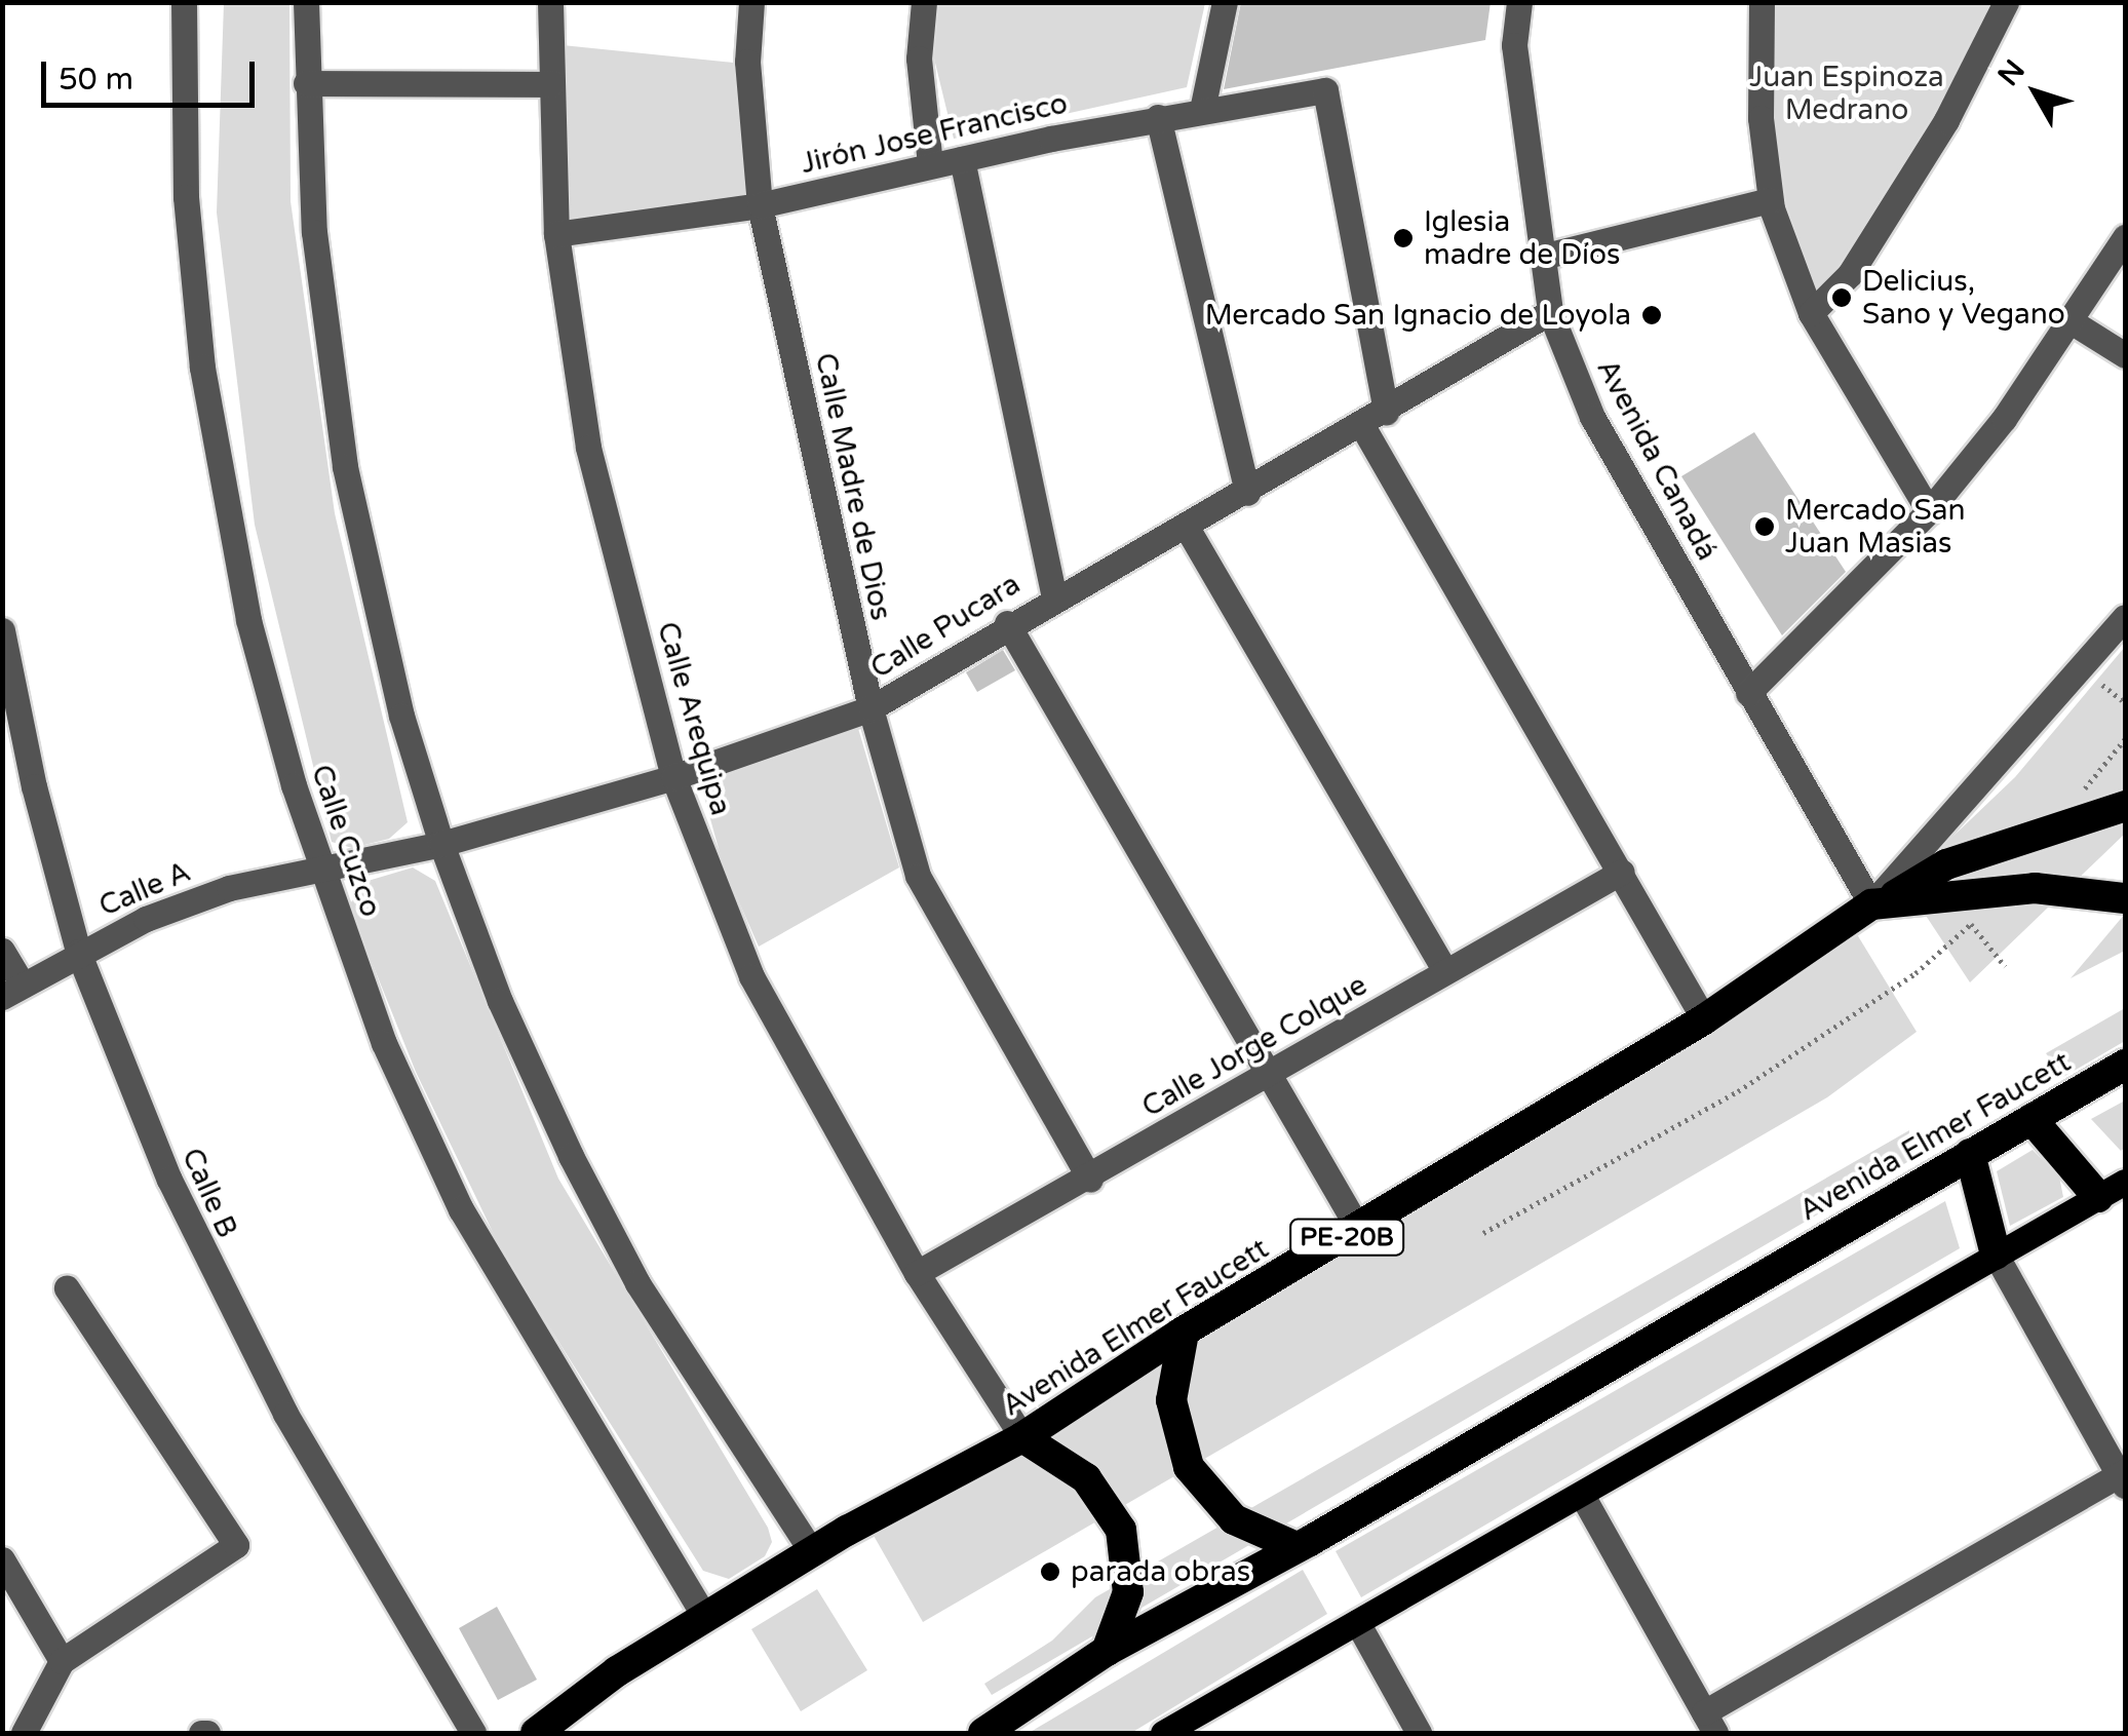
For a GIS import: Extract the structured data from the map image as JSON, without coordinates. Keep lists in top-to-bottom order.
{
  "streets": {
    "highway": ["Avenida Elmer Faucett", "PE-20B"],
    "street": [
      "Jirón Jose Francisco",
      "Avenida Canadá",
      "Calle Madre de Dios",
      "Calle Pucara",
      "Calle Arequipa",
      "Calle Cuzco",
      "Calle A",
      "Calle Jorge Colque",
      "Calle B"
    ]
  },
  "crossings": [
    ["Jirón Jose Francisco", "Calle Madre de Dios"],
    ["Jirón Jose Francisco", "Calle Pucara"],
    ["Jirón Jose Francisco", "Calle Arequipa"],
    ["Avenida Canadá", "Calle Pucara"],
    ["Avenida Canadá", "Avenida Elmer Faucett"],
    ["Calle Madre de Dios", "Calle Pucara"],
    ["Calle Madre de Dios", "Calle Jorge Colque"],
    ["Calle Pucara", "Calle Arequipa"],
    ["Calle Pucara", "Calle Cuzco"],
    ["Calle Pucara", "Calle A"],
    ["Calle Arequipa", "Calle Jorge Colque"],
    ["Calle Arequipa", "Avenida Elmer Faucett"],
    ["Calle Cuzco", "Calle A"],
    ["Calle Cuzco", "Avenida Elmer Faucett"],
    ["Calle A", "Calle B"]
  ],
  "parks": ["Juan Espinoza Medrano"],
  "places": [
    "Iglesia madre de Díos",
    "Delicius, Sano y Vegano",
    "Mercado San Ignacio de Loyola",
    "Mercado San Juan Masias",
    "parada obras"
  ],
  "scale_bar": "50 m",
  "north": "top left"
}
